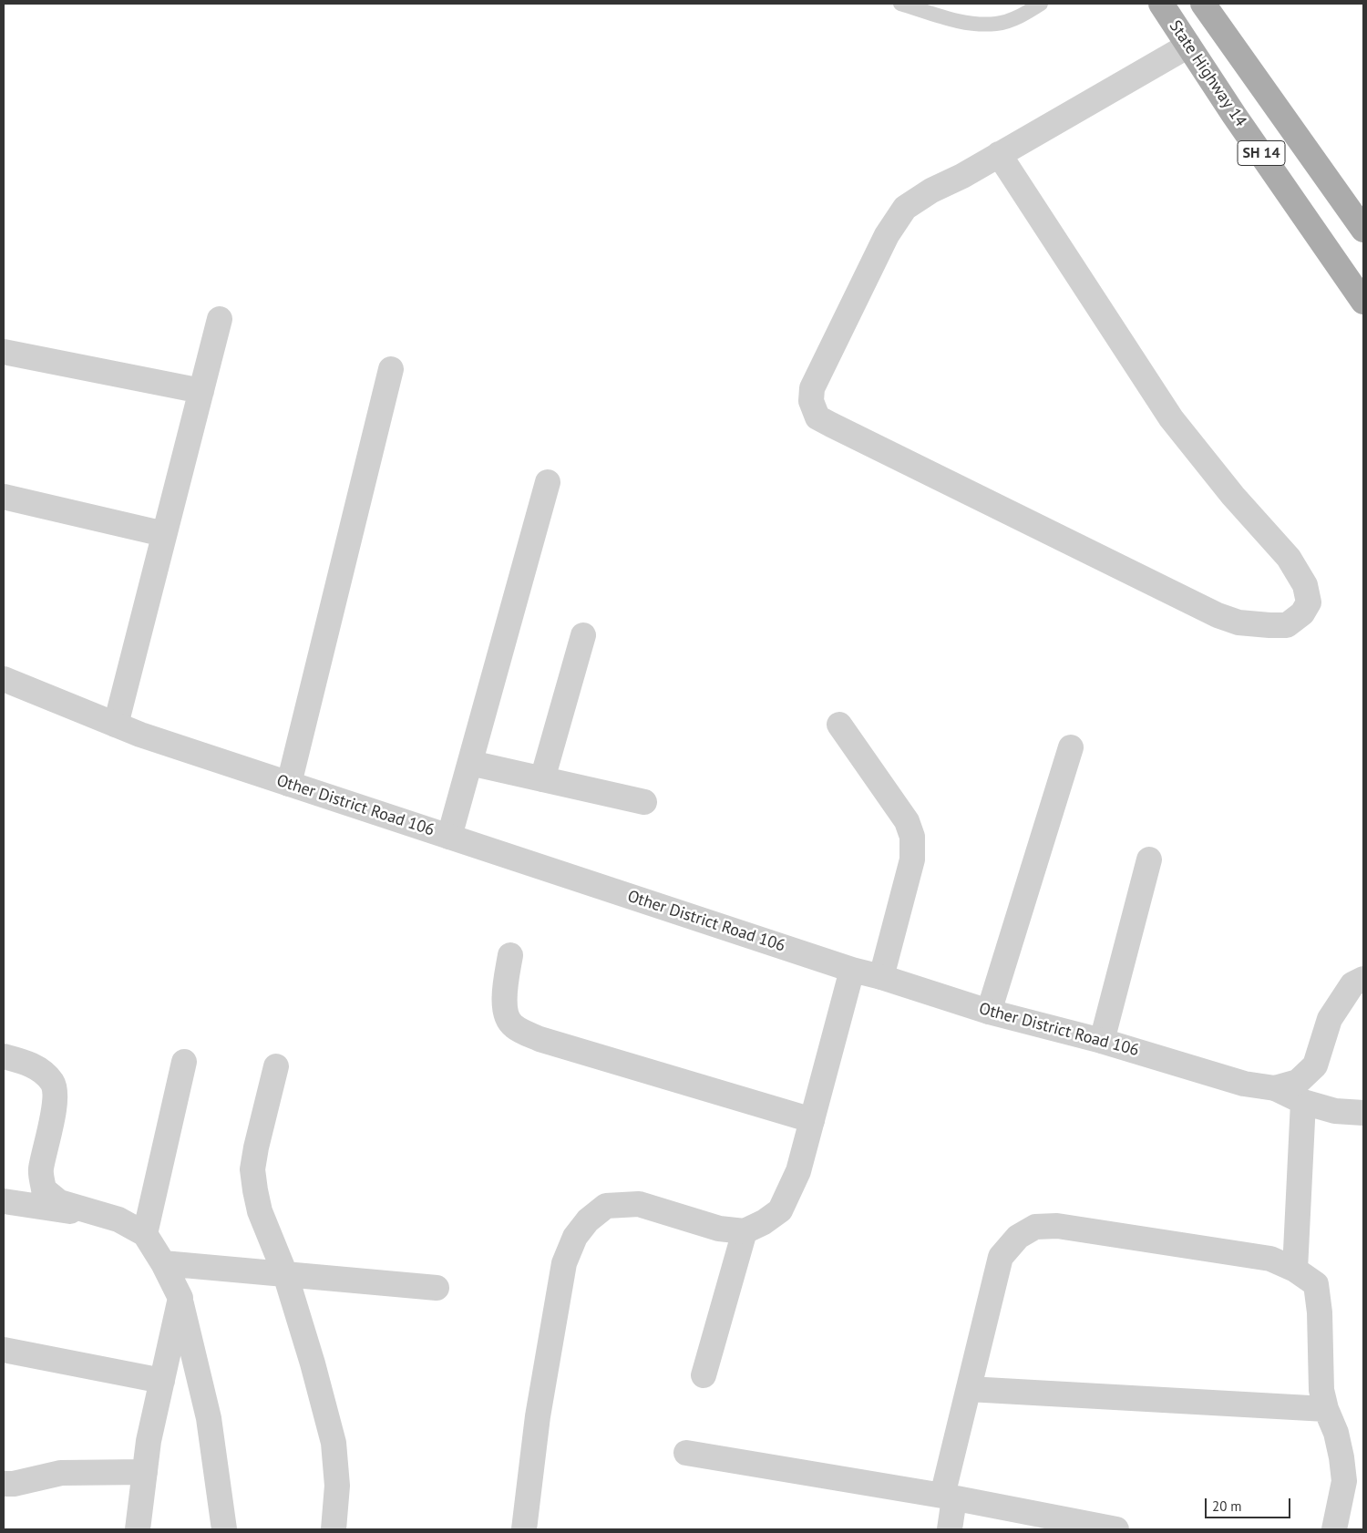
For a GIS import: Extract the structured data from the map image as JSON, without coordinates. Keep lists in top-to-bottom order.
{
  "streets": {
    "main road": ["State Highway 14", "SH 14"],
    "street": ["Other District Road 106"]
  },
  "scale_bar": "20 m"
}
